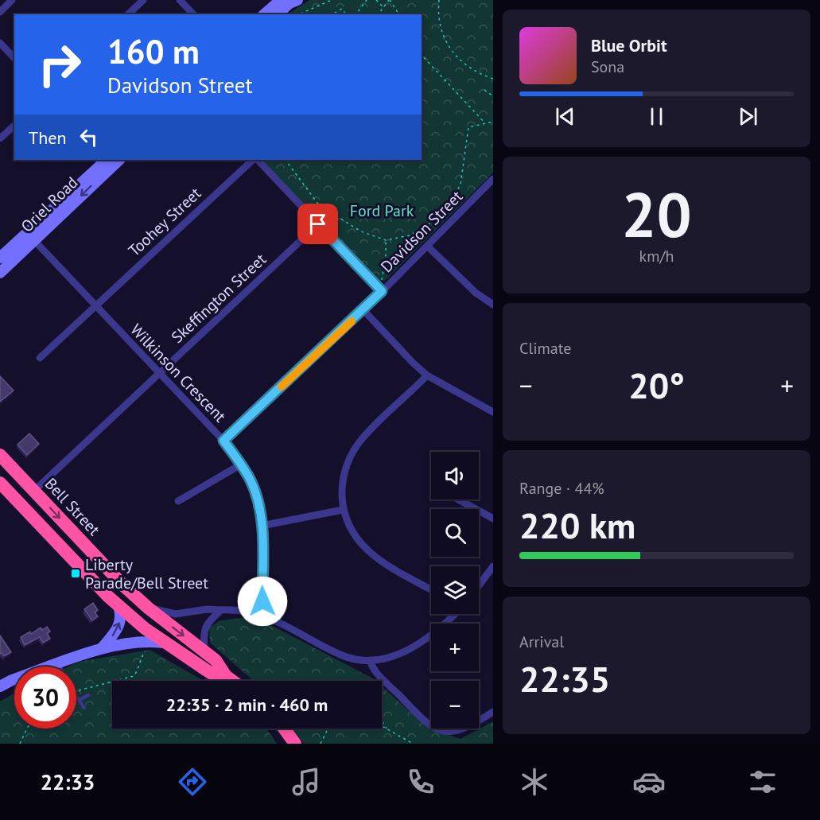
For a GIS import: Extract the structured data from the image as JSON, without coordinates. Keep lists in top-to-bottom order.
{
  "streets": {
    "highway": ["Bell Street"],
    "main road": ["Oriel Road"],
    "street": [
      "Toohey Street",
      "Davidson Street",
      "Skeffington Street",
      "Wilkinson Crescent"
    ]
  },
  "crossings": [
    ["Oriel Road", "Wilkinson Crescent"],
    ["Toohey Street", "Wilkinson Crescent"],
    ["Davidson Street", "Wilkinson Crescent"],
    ["Skeffington Street", "Wilkinson Crescent"],
    ["Skeffington Street", "Bell Street"]
  ],
  "parks": ["Ford Park"],
  "places": {
    "transit": ["Liberty Parade/Bell Street"]
  },
  "page": {
    "turn": ["160 m", "Davidson Street"],
    "song": ["Blue Orbit", "Sona"],
    "then": "Then",
    "tile": [
      ["20", "km/h"],
      "Climate",
      ["Range · 44%", "220 km"],
      ["Arrival", "22:35"]
    ],
    "heat": ["−", "20°", "+"],
    "map_buttons": ["+", "−"],
    "limit": "30",
    "trip": "22:35 · 2 min · 460 m",
    "tabs": "22:33"
  }
}
